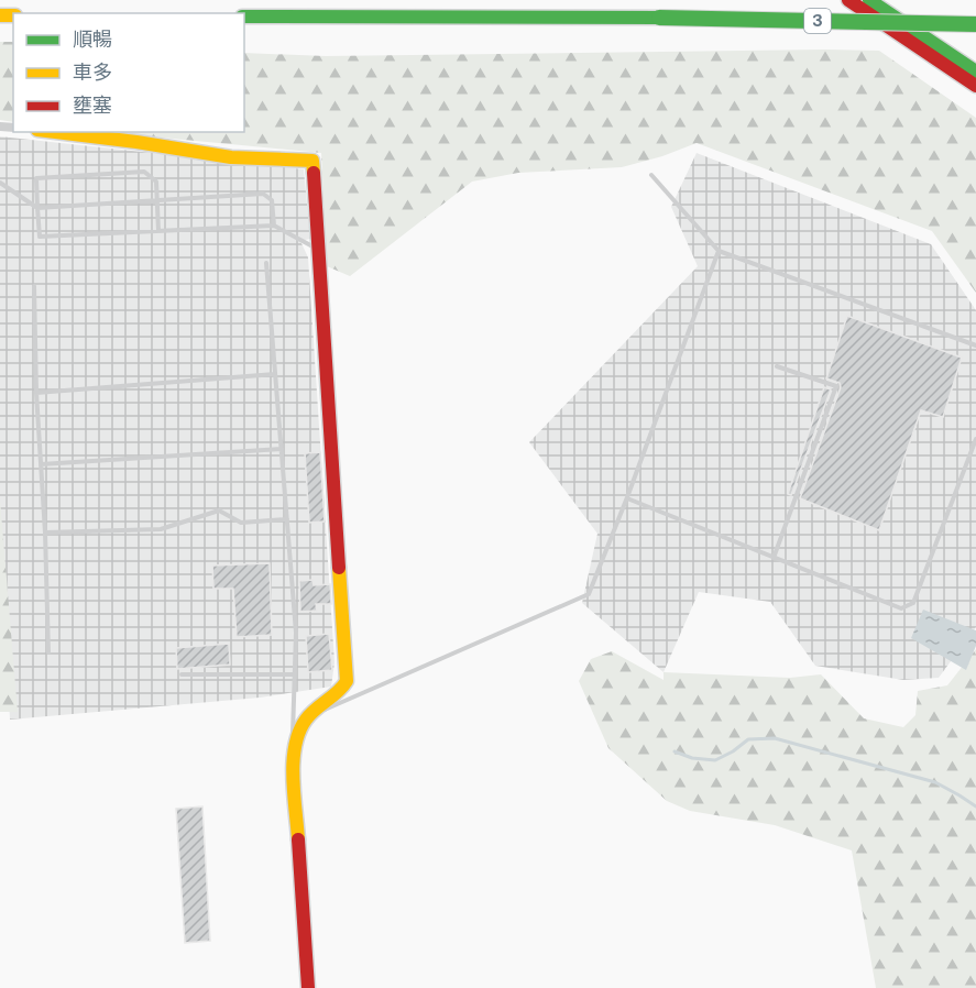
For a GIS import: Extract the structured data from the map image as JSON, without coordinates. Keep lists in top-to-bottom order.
{
  "streets": {
    "main road": ["3"]
  },
  "legend": ["順暢", "車多", "壅塞"]
}
